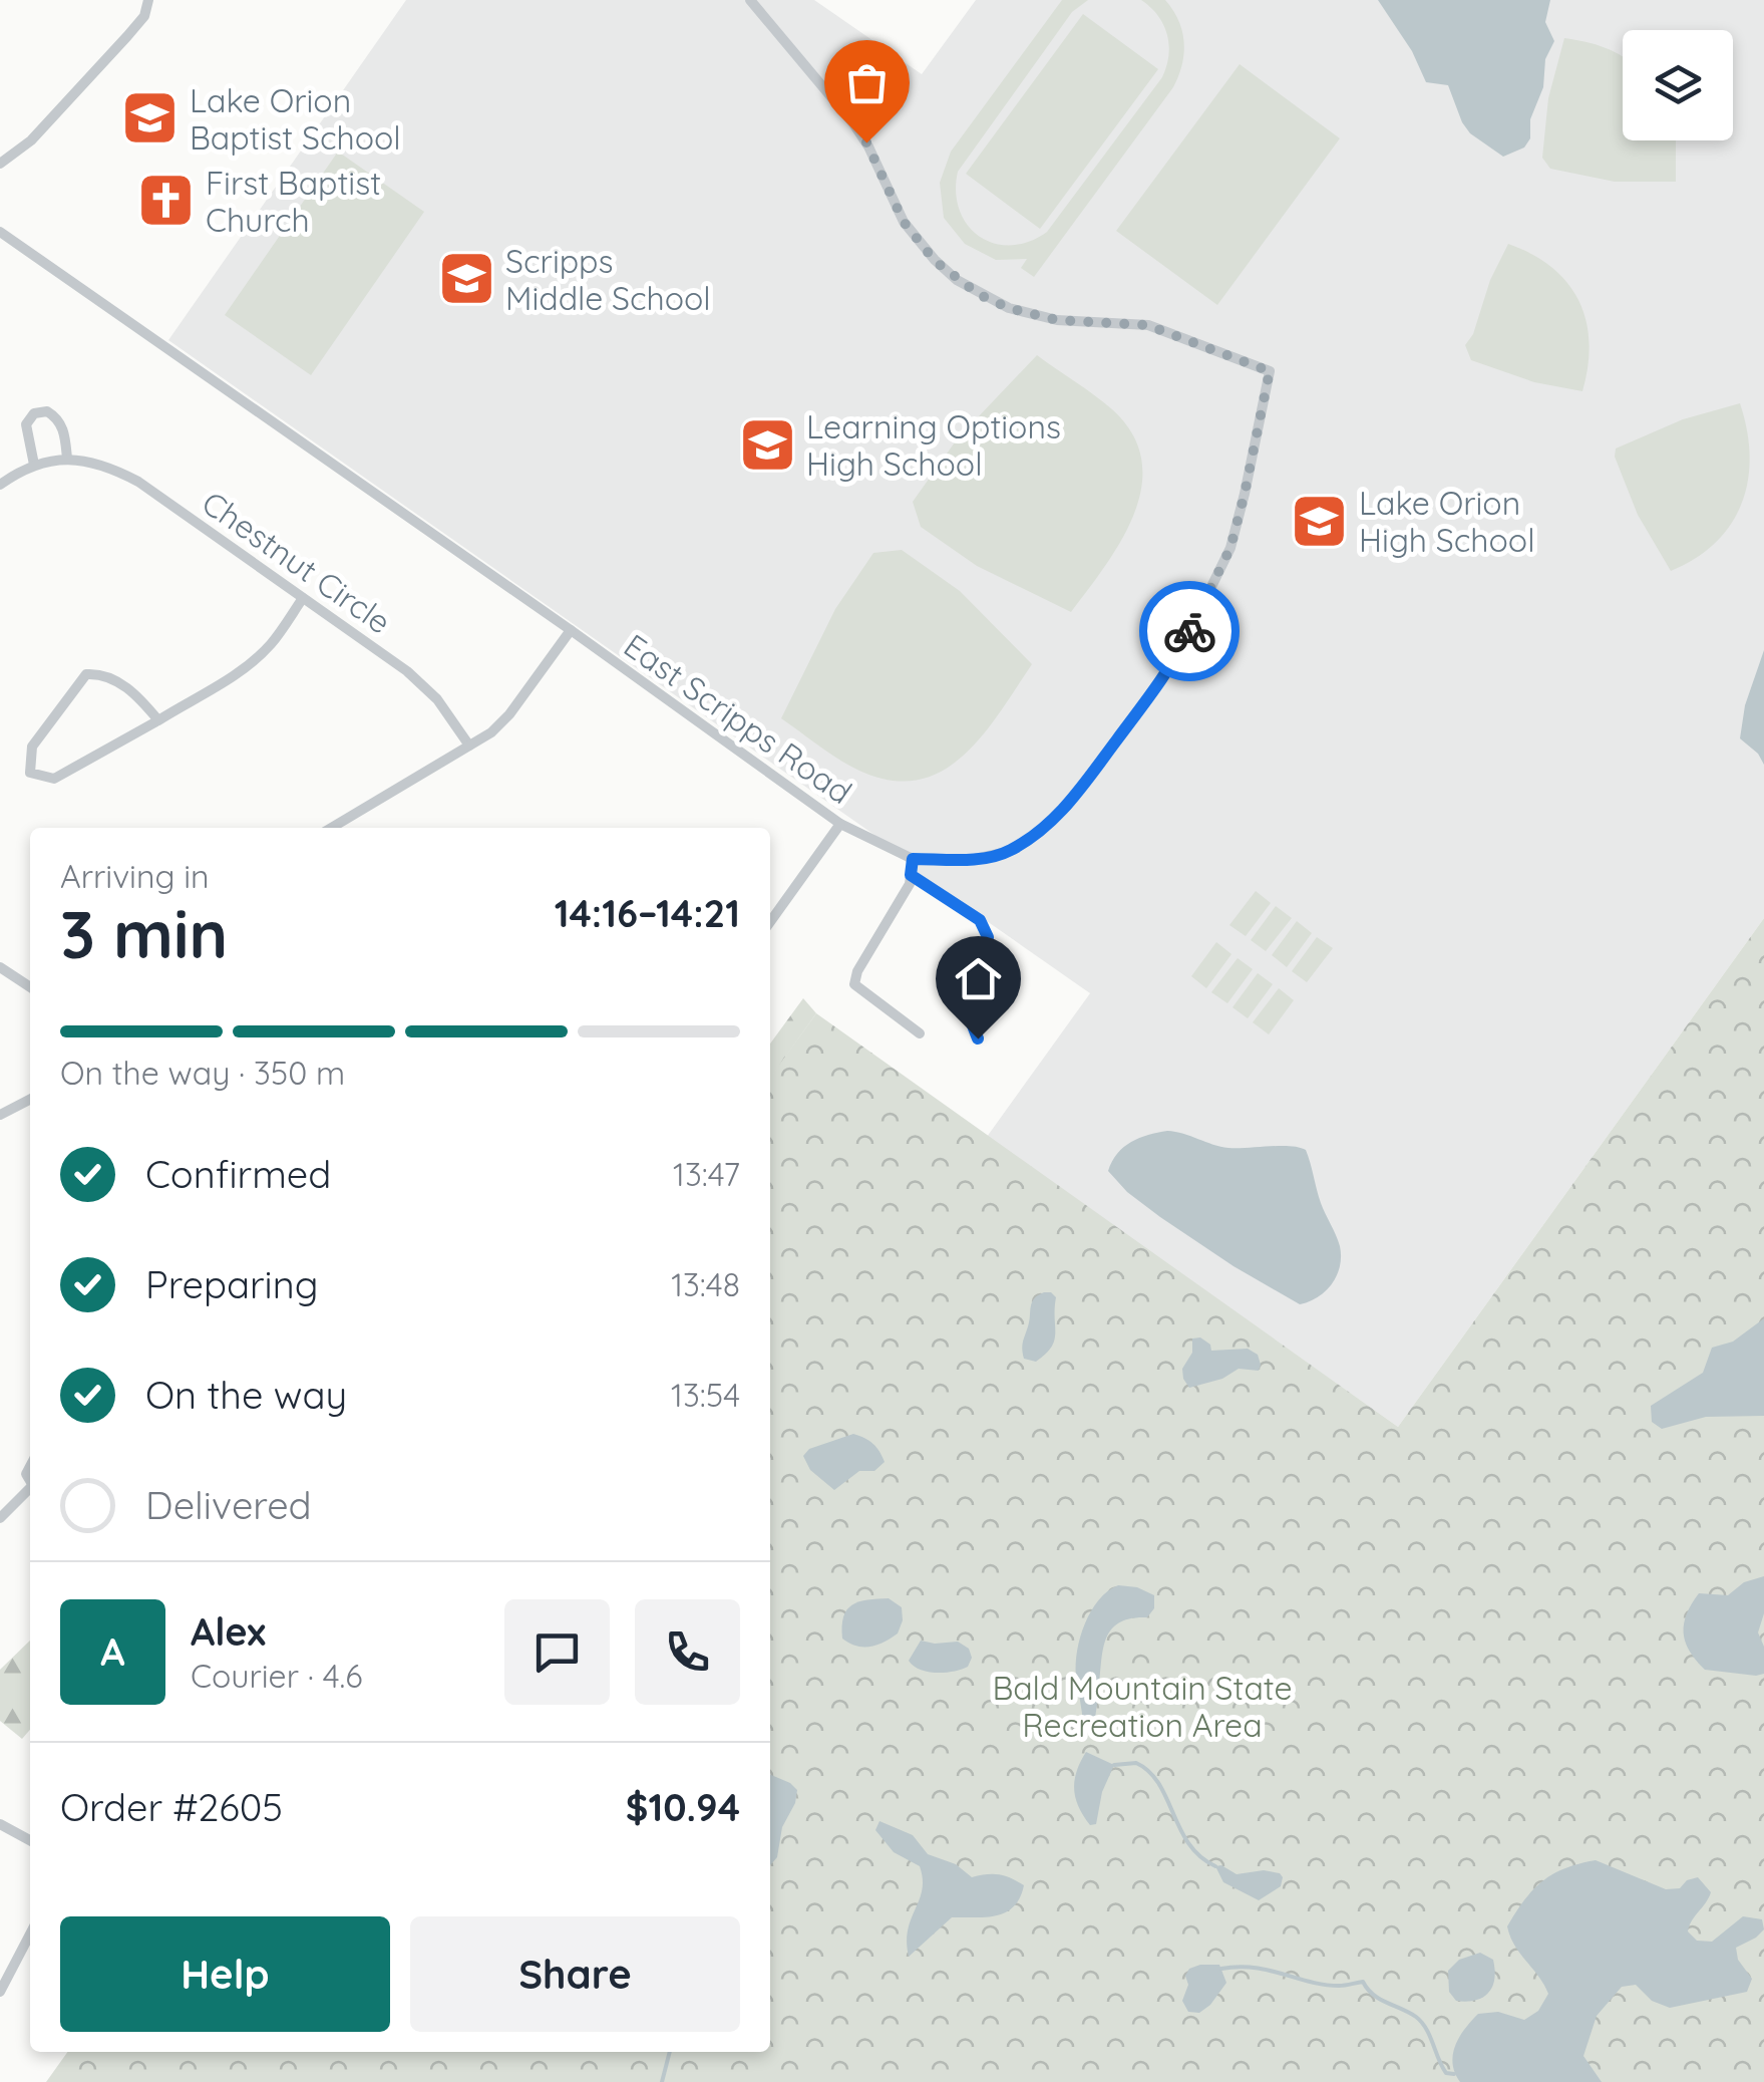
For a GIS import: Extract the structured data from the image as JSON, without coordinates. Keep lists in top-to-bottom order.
{
  "streets": {
    "street": ["Chestnut Circle", "East Scripps Road"]
  },
  "parks": ["Bald Mountain State Recreation Area"],
  "places": {
    "school or university": [
      "Lake Orion Baptist School",
      "Scripps Middle School",
      "Learning Options High School",
      "Lake Orion High School"
    ],
    "church": ["First Baptist Church"]
  },
  "page": {
    "heading": ["3 min", "Arriving in", "14:16–14:21"],
    "panel": [
      "Alex",
      "Courier · 4.6",
      "Order #2605",
      "$10.94"
    ],
    "bar": "On the way · 350 m",
    "list": [
      ["Confirmed", "13:47"],
      ["Preparing", "13:48"],
      ["On the way", "13:54"],
      "Delivered"
    ],
    "round": "A",
    "buttons": ["Help", "Share"]
  }
}
